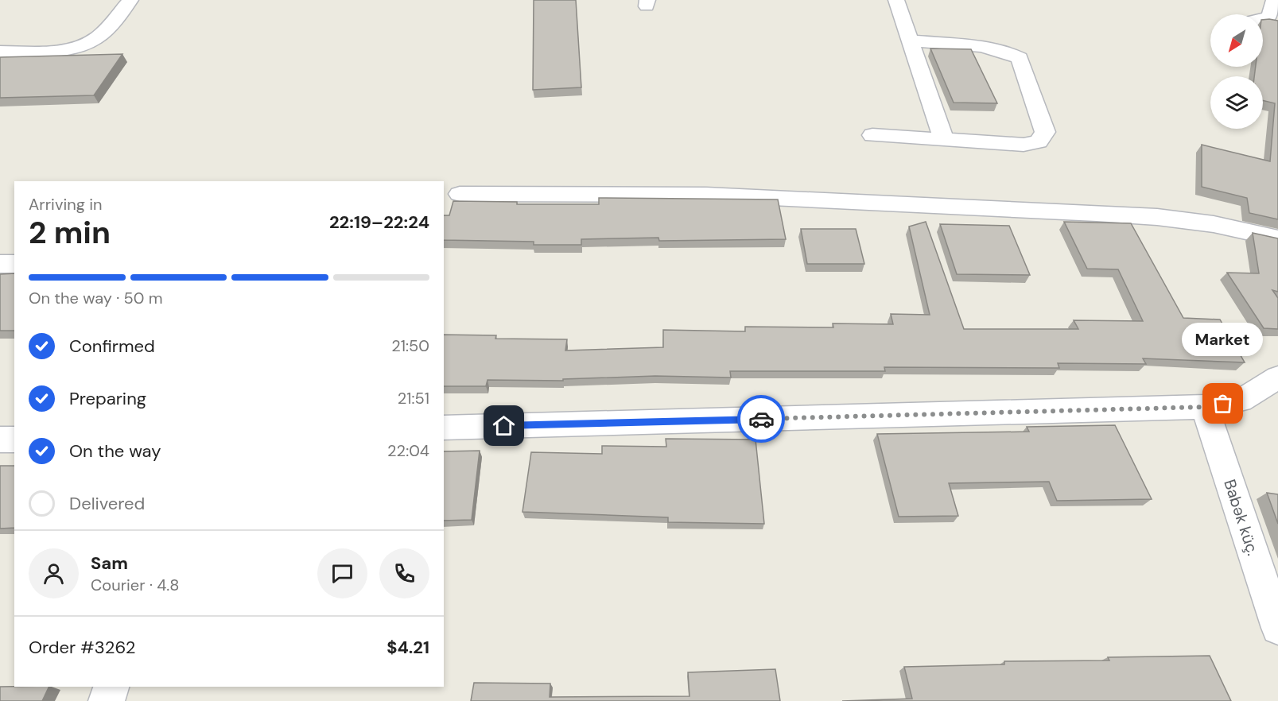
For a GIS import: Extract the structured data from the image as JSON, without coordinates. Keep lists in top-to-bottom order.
{
  "streets": {
    "street": ["Babək küç."]
  },
  "places": ["Market"],
  "north": "bottom left",
  "page": {
    "heading": ["2 min", "Arriving in", "22:19–22:24"],
    "panel": [
      "Sam",
      "Courier · 4.8",
      "Order #3262",
      "$4.21"
    ],
    "bar": "On the way · 50 m",
    "list": [
      ["Confirmed", "21:50"],
      ["Preparing", "21:51"],
      ["On the way", "22:04"],
      "Delivered"
    ],
    "bubble": "Market"
  }
}
